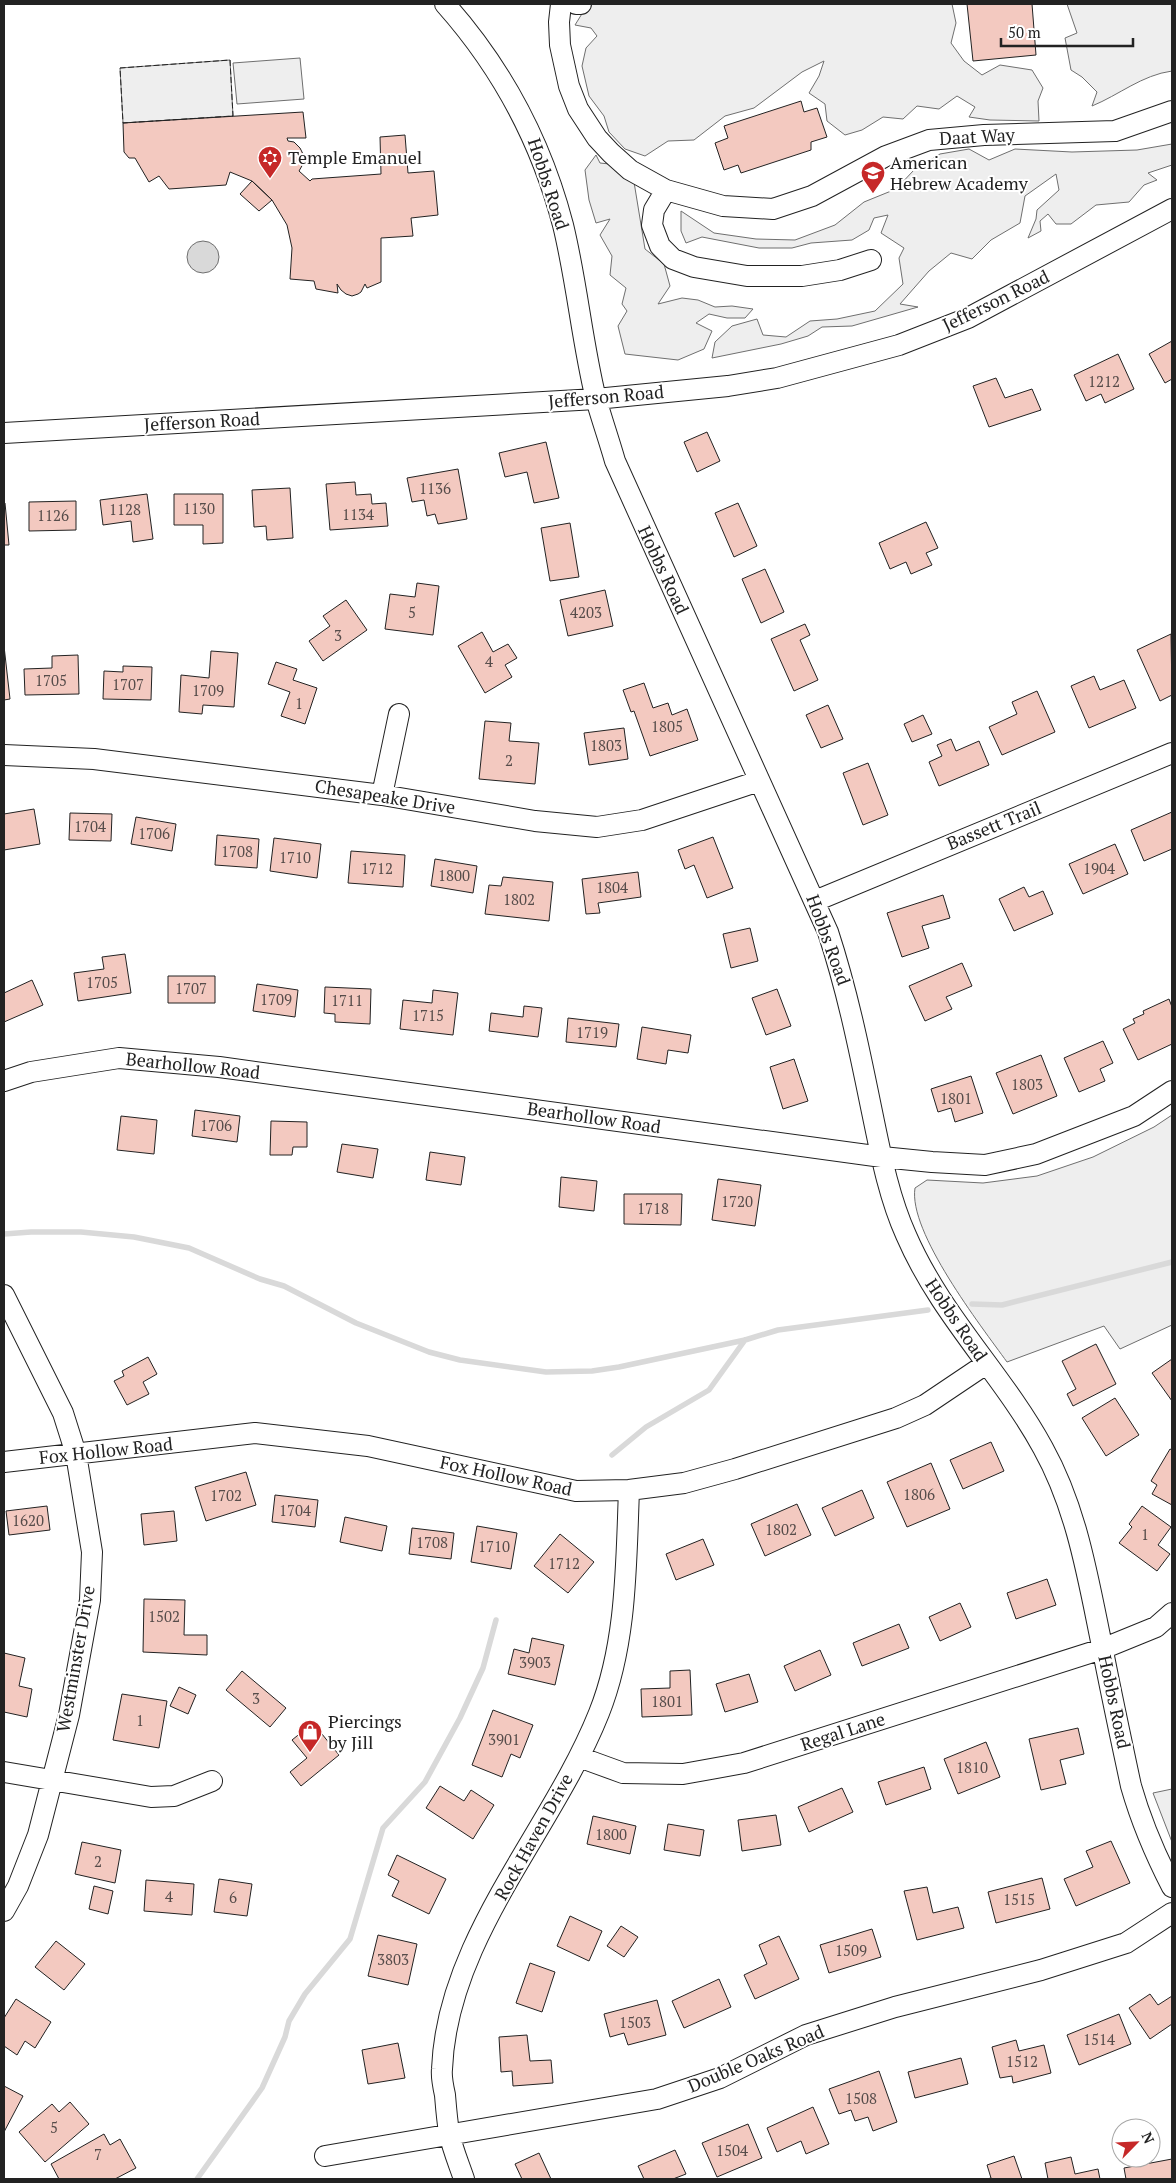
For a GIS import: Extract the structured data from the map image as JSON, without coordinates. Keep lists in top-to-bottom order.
{
  "streets": {
    "street": [
      "Daat Way",
      "Hobbs Road",
      "Jefferson Road",
      "Chesapeake Drive",
      "Bassett Trail",
      "Bearhollow Road",
      "Fox Hollow Road",
      "Westminster Drive",
      "Regal Lane",
      "Rock Haven Drive",
      "Double Oaks Road"
    ]
  },
  "crossings": [
    ["Hobbs Road", "Jefferson Road"],
    ["Hobbs Road", "Chesapeake Drive"],
    ["Hobbs Road", "Bassett Trail"],
    ["Hobbs Road", "Bearhollow Road"],
    ["Hobbs Road", "Fox Hollow Road"],
    ["Hobbs Road", "Regal Lane"],
    ["Fox Hollow Road", "Westminster Drive"],
    ["Fox Hollow Road", "Rock Haven Drive"],
    ["Regal Lane", "Rock Haven Drive"],
    ["Rock Haven Drive", "Double Oaks Road"]
  ],
  "places": {
    "synagogue": ["Temple Emanuel"],
    "school or university": ["American Hebrew Academy"],
    "shop": ["Piercings by Jill"]
  },
  "house_numbers": [
    "1212",
    "1136",
    "1130",
    "1128",
    "1134",
    "1126",
    "5",
    "4203",
    "3",
    "4",
    "1705",
    "1707",
    "1709",
    "1",
    "1805",
    "1803",
    "2",
    "1704",
    "1706",
    "1708",
    "1710",
    "1712",
    "1904",
    "1800",
    "1804",
    "1802",
    "1705",
    "1707",
    "1709",
    "1711",
    "1715",
    "1719",
    "1803",
    "1801",
    "1706",
    "1720",
    "1718",
    "1806",
    "1702",
    "1704",
    "1620",
    "1802",
    "1",
    "1708",
    "1710",
    "1712",
    "1502",
    "3903",
    "3",
    "1801",
    "1",
    "3901",
    "1810",
    "1800",
    "2",
    "4",
    "6",
    "1515",
    "1509",
    "3803",
    "1503",
    "1514",
    "1512",
    "1508",
    "5",
    "1504",
    "7"
  ],
  "scale_bar": "50 m",
  "north": "top right"
}
